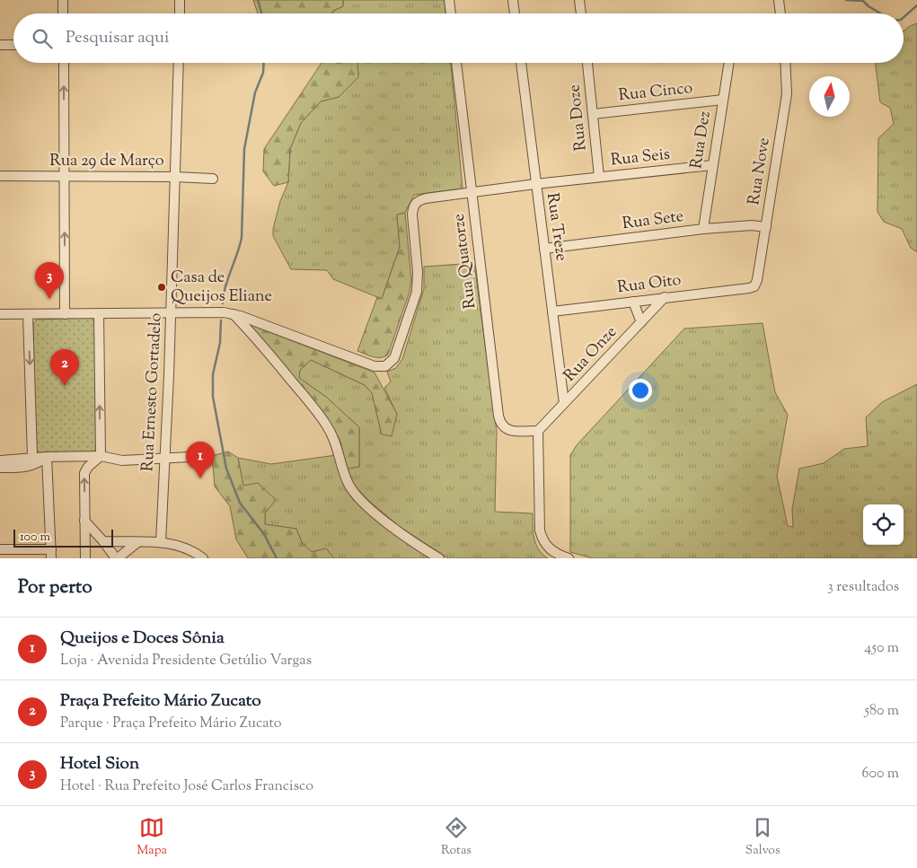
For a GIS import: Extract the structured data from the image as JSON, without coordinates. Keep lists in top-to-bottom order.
{
  "streets": {
    "street": [
      "Rua Cinco",
      "Rua Doze",
      "Rua Dez",
      "Rua Seis",
      "Rua 29 de Março",
      "Rua Nove",
      "Rua Sete",
      "Rua Treze",
      "Rua Quatorze",
      "Rua Oito",
      "Rua Onze",
      "Rua Ernesto Gortadelo"
    ]
  },
  "crossings": [
    ["Rua Cinco", "Rua Doze"],
    ["Rua Cinco", "Rua Dez"],
    ["Rua Doze", "Rua Seis"],
    ["Rua Dez", "Rua Seis"],
    ["Rua Dez", "Rua Sete"],
    ["Rua Seis", "Rua Treze"],
    ["Rua Seis", "Rua Quatorze"],
    ["Rua 29 de Março", "Rua Ernesto Gortadelo"],
    ["Rua Nove", "Rua Sete"],
    ["Rua Nove", "Rua Oito"],
    ["Rua Sete", "Rua Treze"],
    ["Rua Treze", "Rua Oito"],
    ["Rua Treze", "Rua Onze"],
    ["Rua Quatorze", "Rua Onze"],
    ["Rua Oito", "Rua Onze"]
  ],
  "places": ["Casa de Queijos Eliane"],
  "scale_bar": "100 m",
  "north": "top",
  "page": {
    "search": "Pesquisar aqui",
    "pins": ["3", "2", "1"],
    "scale": "100 m",
    "heading": ["Por perto", "3 resultados"],
    "list": [
      {
        "mark": "1",
        "name": "Queijos e Doces Sônia",
        "note": "Loja · Avenida Presidente Getúlio Vargas",
        "value": "450 m"
      },
      {
        "mark": "2",
        "name": "Praça Prefeito Mário Zucato",
        "note": "Parque · Praça Prefeito Mário Zucato",
        "value": "580 m"
      },
      {
        "mark": "3",
        "name": "Hotel Sion",
        "note": "Hotel · Rua Prefeito José Carlos Francisco",
        "value": "600 m"
      }
    ],
    "nav": ["Mapa", "Rotas", "Salvos"]
  }
}
